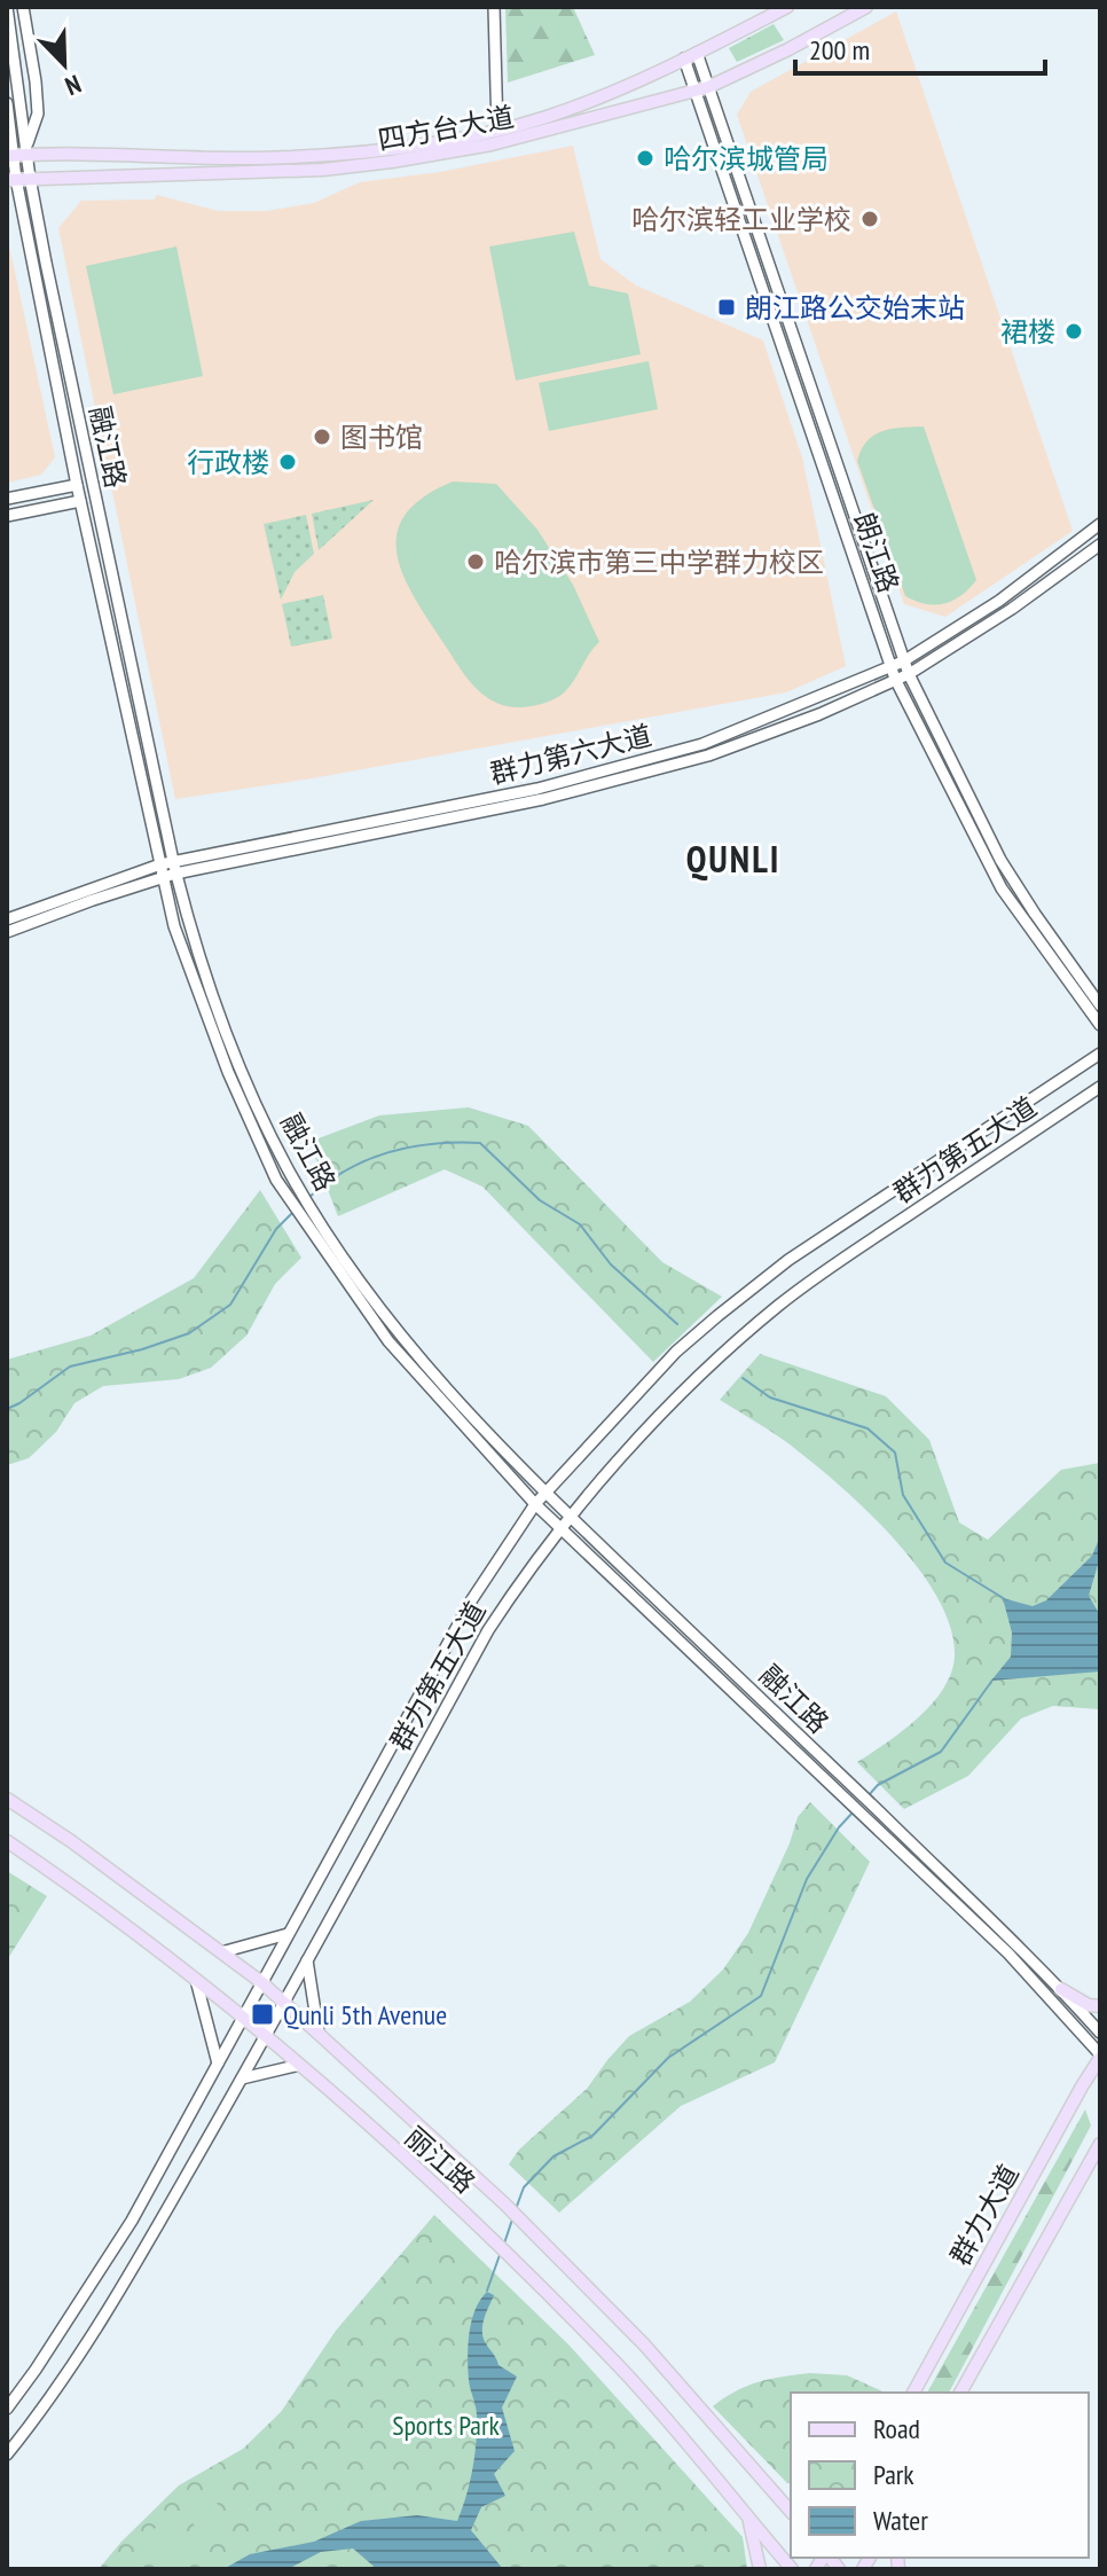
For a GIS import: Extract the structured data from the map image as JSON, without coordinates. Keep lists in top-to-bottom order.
{
  "streets": {
    "main road": [
      "四方台大道",
      "融江路",
      "朗江路",
      "群力第六大道",
      "群力第五大道",
      "丽江路",
      "群力大道"
    ]
  },
  "crossings": [
    ["四方台大道", "融江路"],
    ["四方台大道", "朗江路"],
    ["融江路", "群力第六大道"],
    ["融江路", "群力第五大道"],
    ["融江路", "群力大道"],
    ["朗江路", "群力第六大道"],
    ["群力第五大道", "丽江路"]
  ],
  "districts": ["QUNLI"],
  "parks": ["Sports Park"],
  "places": {
    "other": [
      "哈尔滨城管局",
      "哈尔滨轻工业学校",
      "裙楼",
      "图书馆",
      "行政楼",
      "哈尔滨市第三中学群力校区"
    ],
    "transit": ["朗江路公交始末站", "Qunli 5th Avenue"]
  },
  "legend": ["Road", "Park", "Water"],
  "scale_bar": "200 m",
  "north": "bottom right"
}
